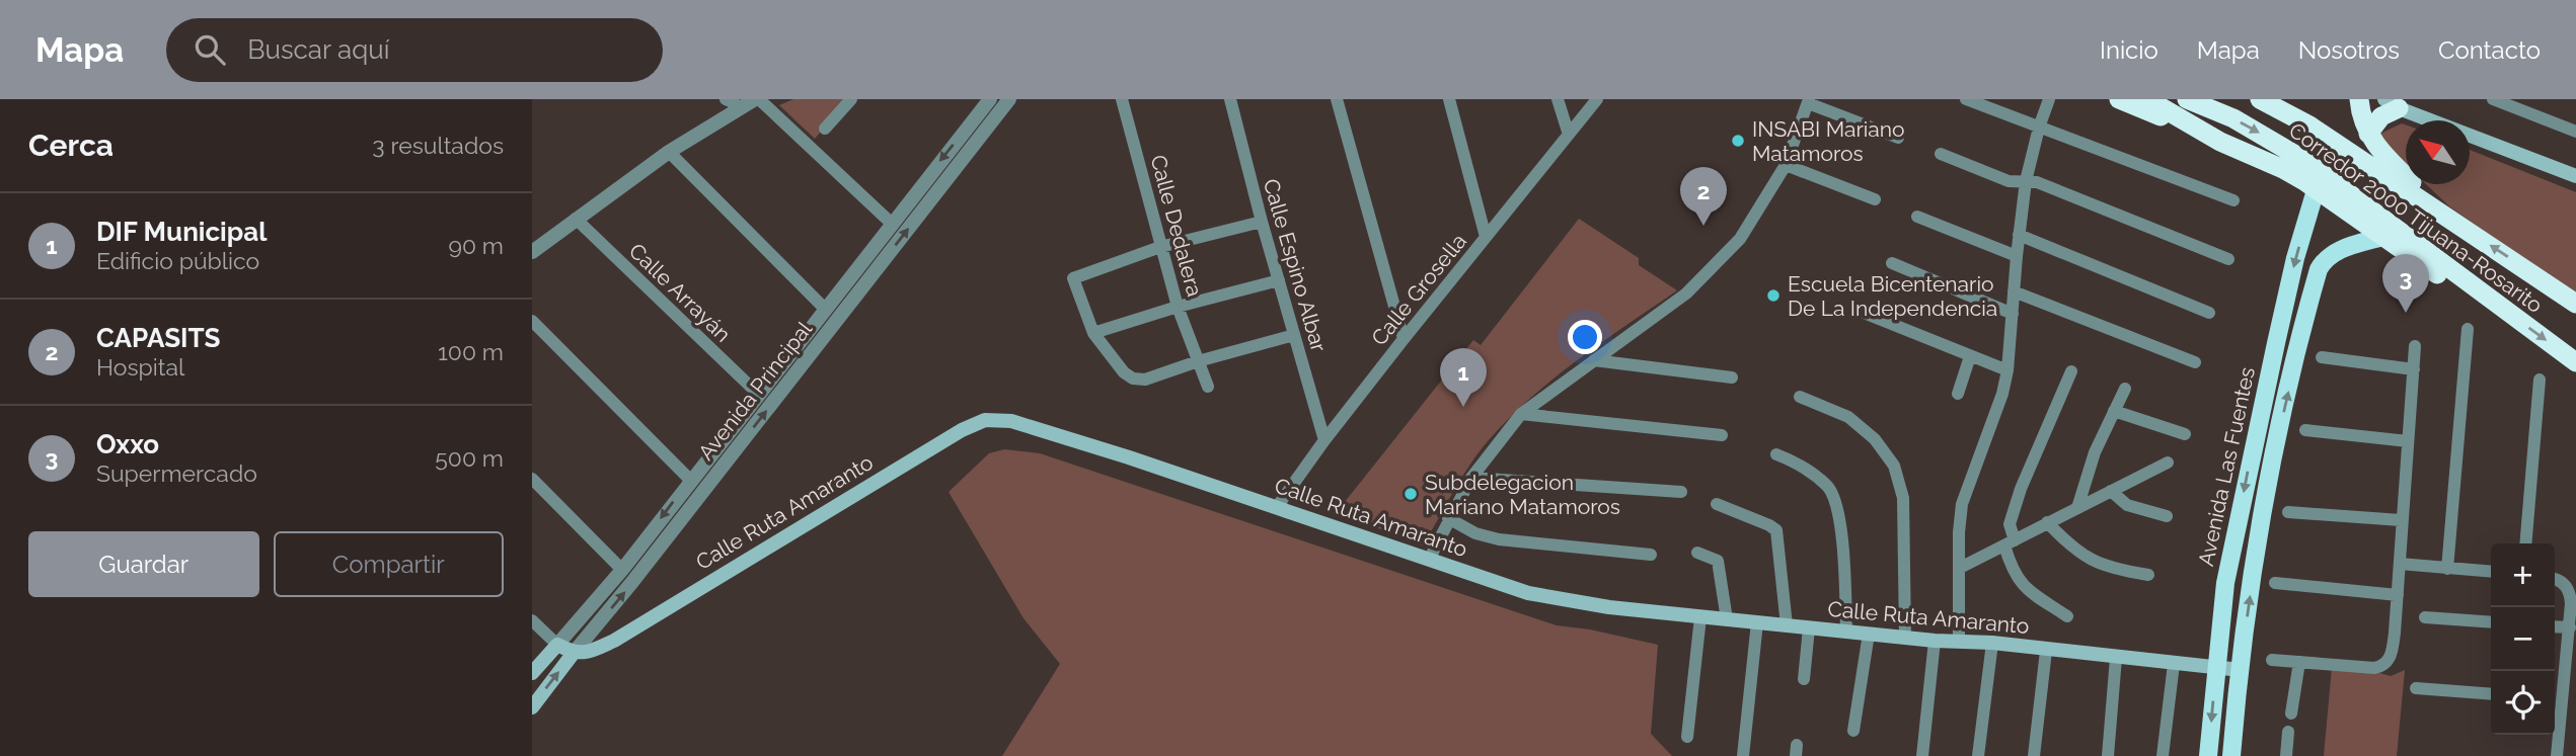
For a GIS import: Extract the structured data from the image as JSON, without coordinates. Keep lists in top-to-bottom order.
{
  "streets": {
    "highway": ["Corredor 2000 Tijuana-Rosarito"],
    "main road": ["Avenida Principal", "Avenida Las Fuentes", "Calle Ruta Amaranto"],
    "street": [
      "Calle Dedalera",
      "Calle Espino Albar",
      "Calle Grosella",
      "Calle Arrayán"
    ]
  },
  "crossings": [
    ["Calle Espino Albar", "Calle Grosella"],
    ["Calle Grosella", "Calle Ruta Amaranto"],
    ["Calle Arrayán", "Avenida Principal"],
    ["Avenida Principal", "Calle Ruta Amaranto"],
    ["Avenida Las Fuentes", "Calle Ruta Amaranto"]
  ],
  "places": ["INSABI Mariano Matamoros", "Escuela Bicentenario De La Independencia", "Subdelegacion Mariano Matamoros"],
  "north": "top left",
  "page": {
    "header": "Mapa",
    "search": "Buscar aquí",
    "nav": [
      "Inicio",
      "Mapa",
      "Nosotros",
      "Contacto"
    ],
    "heading": ["Cerca", "3 resultados"],
    "pins": ["2", "3", "1"],
    "list": [
      {
        "mark": "1",
        "name": "DIF Municipal",
        "note": "Edificio público",
        "value": "90 m"
      },
      {
        "mark": "2",
        "name": "CAPASITS",
        "note": "Hospital",
        "value": "100 m"
      },
      {
        "mark": "3",
        "name": "Oxxo",
        "note": "Supermercado",
        "value": "500 m"
      }
    ],
    "buttons": ["Guardar", "Compartir"],
    "map_buttons": ["+", "−"]
  }
}
